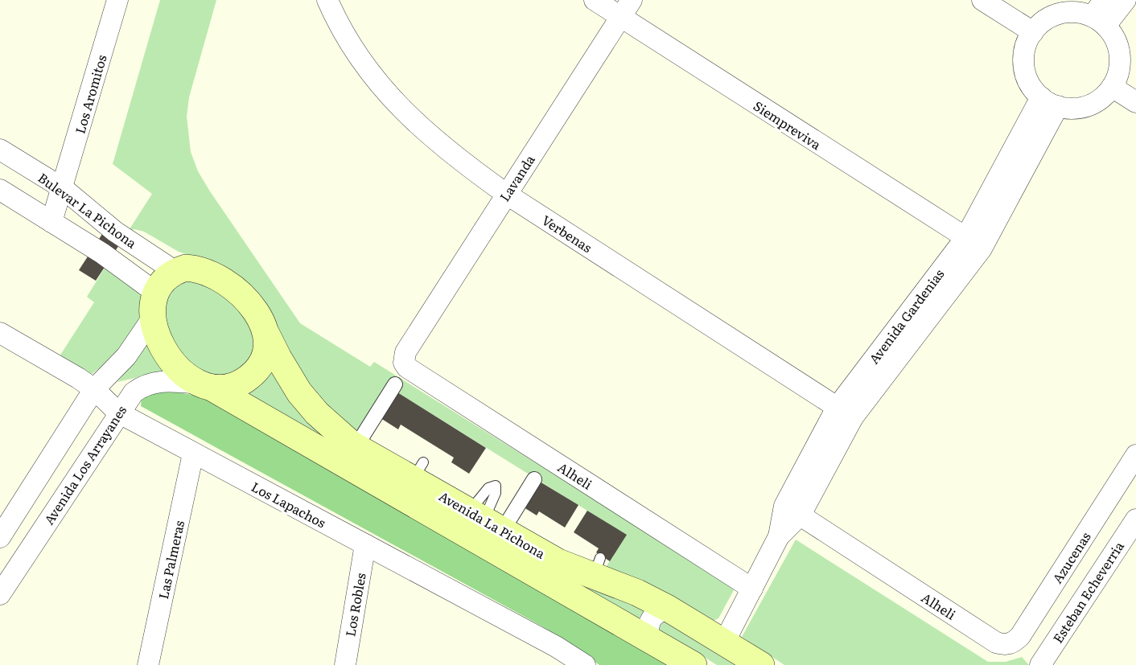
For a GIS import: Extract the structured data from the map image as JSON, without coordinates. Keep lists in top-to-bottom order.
{
  "streets": {
    "main road": ["Avenida La Pichona"],
    "street": [
      "Los Aromitos",
      "Siempreviva",
      "Lavanda",
      "Bulevar La Pichona",
      "Verbenas",
      "Avenida Gardenias",
      "Avenida Los Arrayanes",
      "Alheli",
      "Los Lapachos",
      "Azucenas",
      "Las Palmeras",
      "Esteban Echeverria",
      "Los Robles"
    ]
  },
  "crossings": [
    ["Los Aromitos", "Bulevar La Pichona"],
    ["Siempreviva", "Lavanda"],
    ["Siempreviva", "Avenida Gardenias"],
    ["Lavanda", "Verbenas"],
    ["Lavanda", "Alheli"],
    ["Bulevar La Pichona", "Avenida Los Arrayanes"],
    ["Bulevar La Pichona", "Avenida La Pichona"],
    ["Verbenas", "Avenida Gardenias"],
    ["Avenida Gardenias", "Alheli"],
    ["Avenida Gardenias", "Avenida La Pichona"],
    ["Avenida Los Arrayanes", "Los Lapachos"],
    ["Avenida Los Arrayanes", "Avenida La Pichona"],
    ["Alheli", "Azucenas"],
    ["Los Lapachos", "Las Palmeras"],
    ["Los Lapachos", "Los Robles"]
  ]
}
